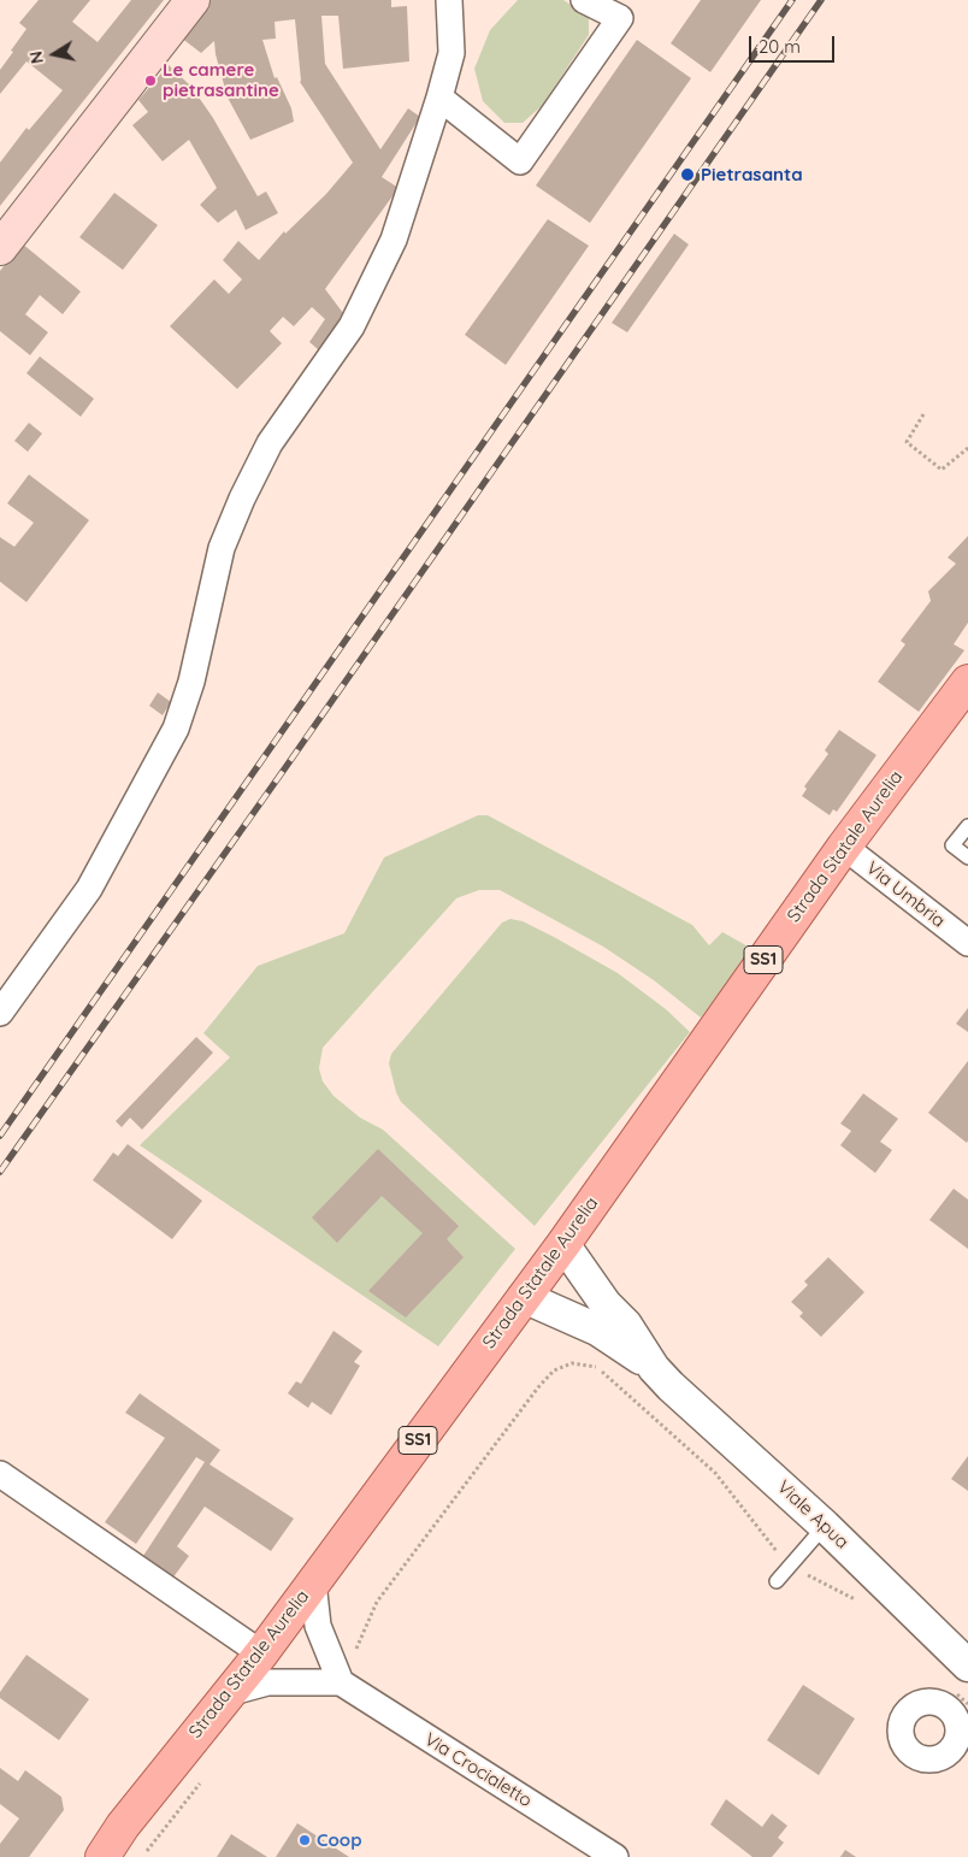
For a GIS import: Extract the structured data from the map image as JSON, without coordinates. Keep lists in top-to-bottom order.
{
  "streets": {
    "main road": ["Strada Statale Aurelia", "SS1"],
    "street": ["Via Umbria", "Viale Apua", "Via Crocialetto"]
  },
  "crossings": [
    ["Strada Statale Aurelia", "Via Umbria"],
    ["Strada Statale Aurelia", "Viale Apua"]
  ],
  "places": ["Le camere pietrasantine", "Pietrasanta", "Coop"],
  "scale_bar": "20 m",
  "north": "left"
}
